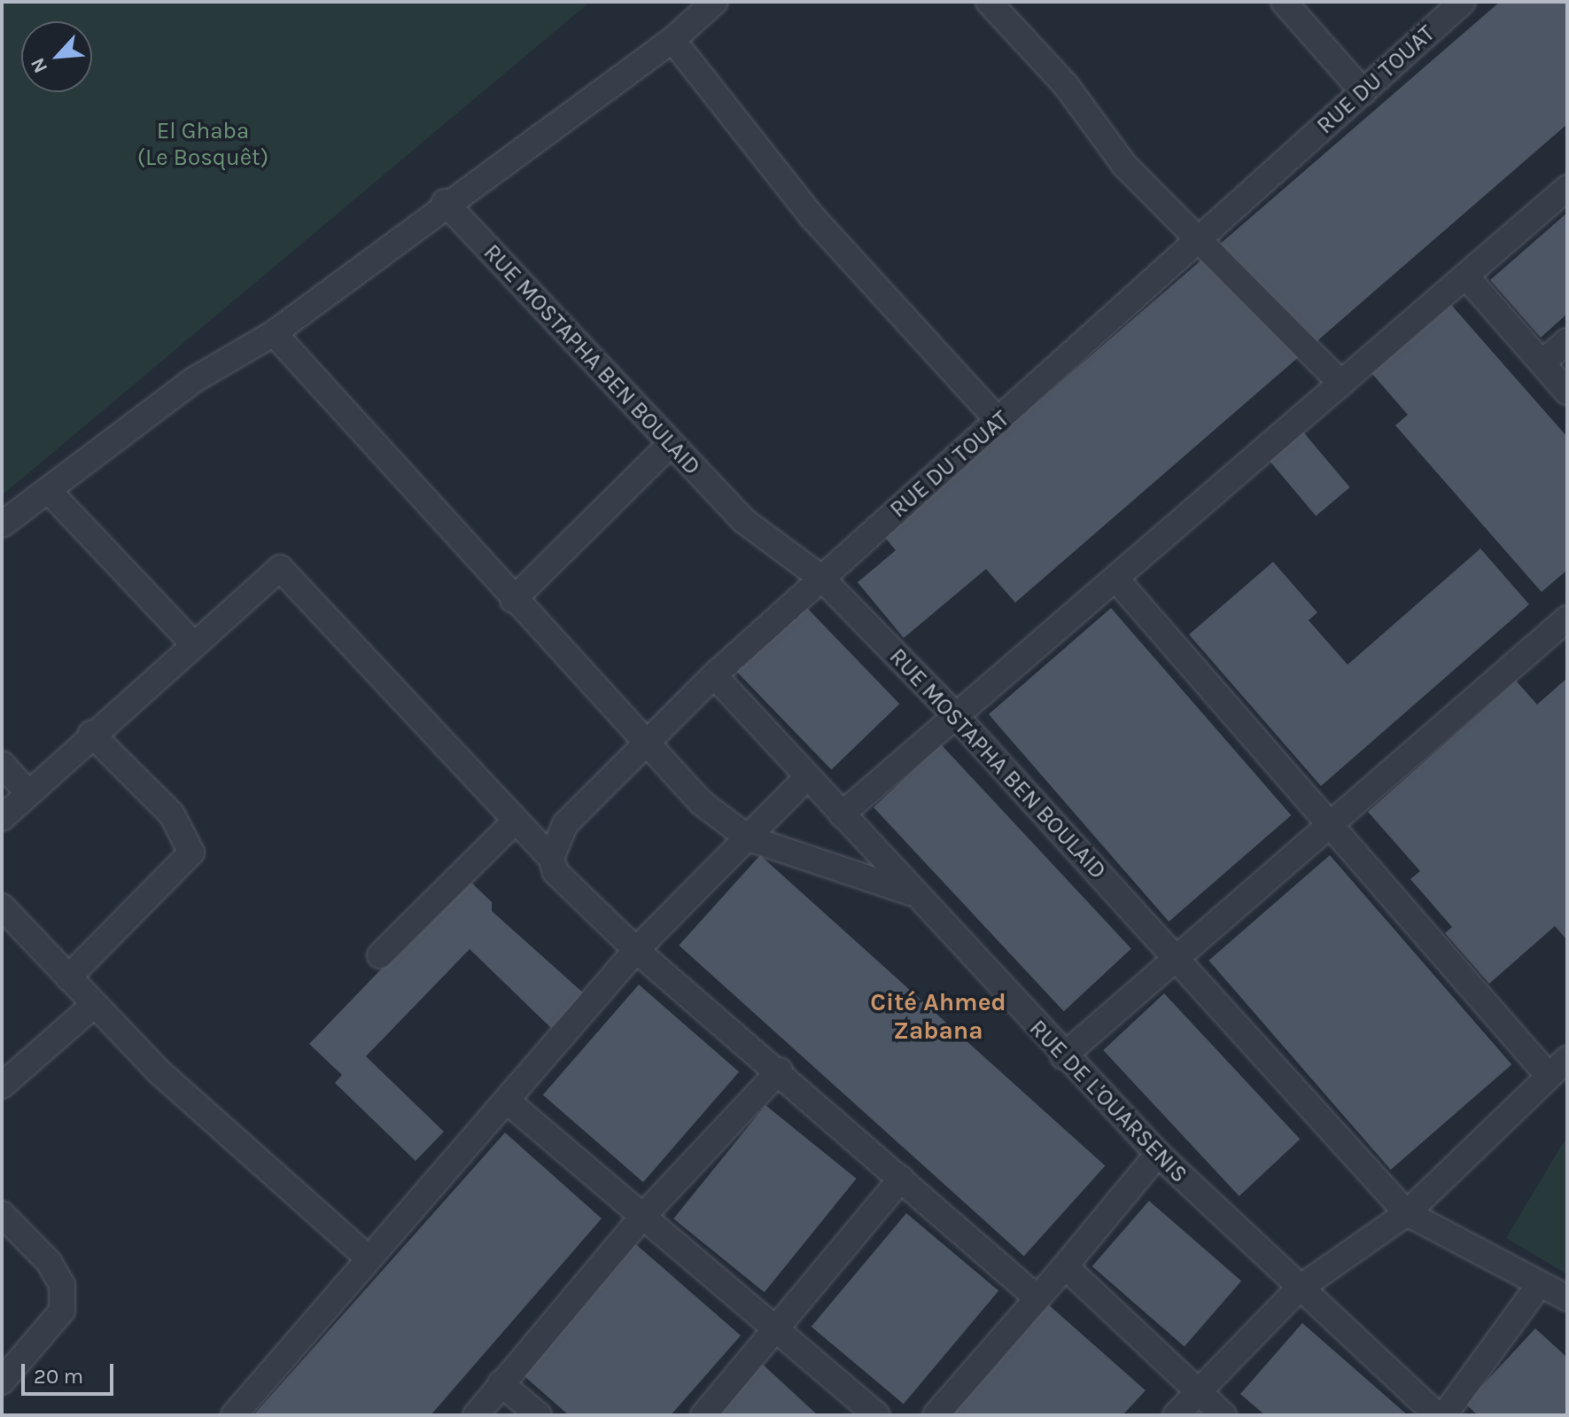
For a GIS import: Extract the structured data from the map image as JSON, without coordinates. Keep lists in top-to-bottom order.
{
  "streets": {
    "street": ["RUE DU TOUAT", "RUE MOSTAPHA BEN BOULAID", "RUE DE L'OUARSENIS"]
  },
  "crossings": [
    ["RUE DU TOUAT", "RUE MOSTAPHA BEN BOULAID"],
    ["RUE DU TOUAT", "RUE DE L'OUARSENIS"]
  ],
  "districts": ["Cité Ahmed Zabana"],
  "parks": ["El Ghaba (Le Bosquêt)"],
  "scale_bar": "20 m",
  "north": "bottom left"
}
